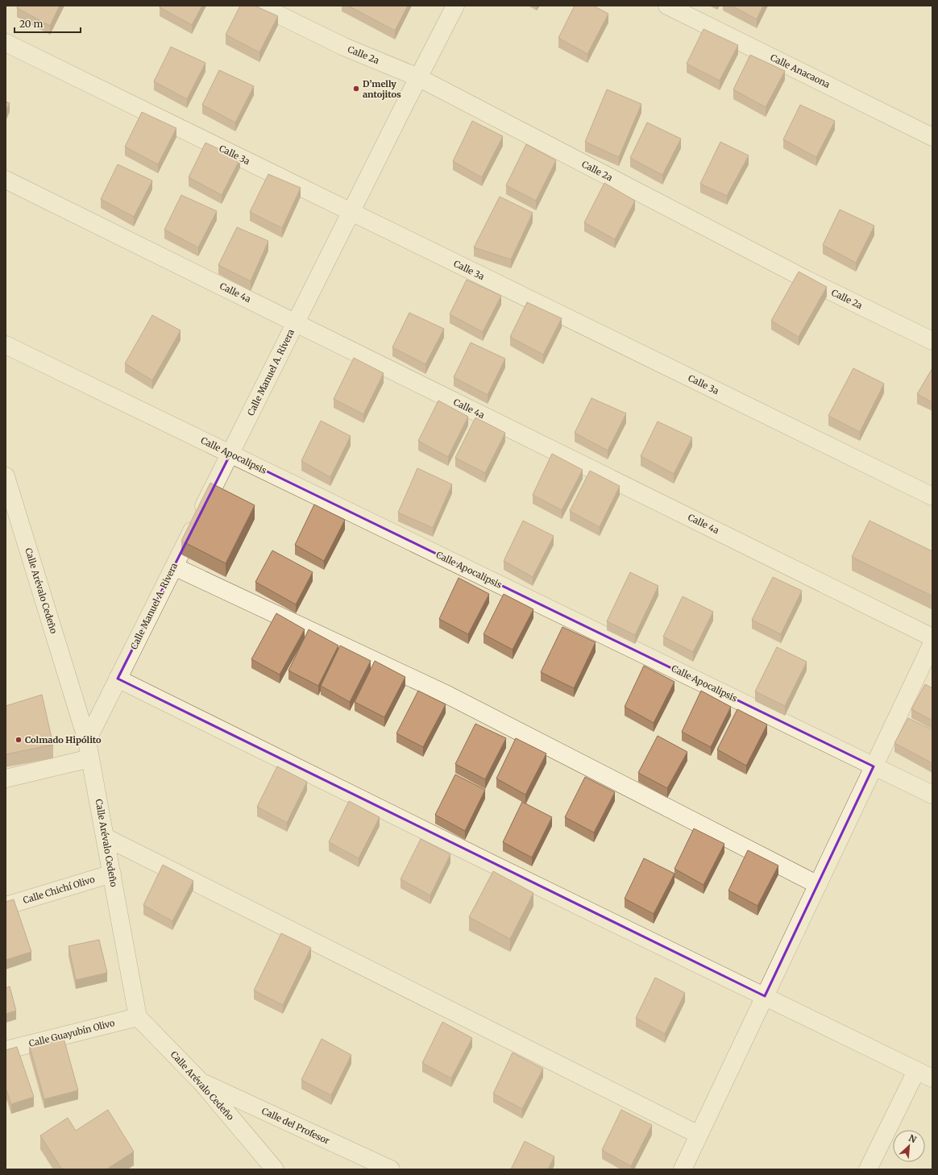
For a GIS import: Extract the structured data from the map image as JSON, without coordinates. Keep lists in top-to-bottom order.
{
  "streets": {
    "street": [
      "Calle 2a",
      "Calle Anacaona",
      "Calle 3a",
      "Calle 4a",
      "Calle Manuel A. Rivera",
      "Calle Apocalipsis",
      "Calle Arévalo Cedeño",
      "Calle Chichí Olivo",
      "Calle Guayubín Olivo",
      "Calle del Profesor"
    ]
  },
  "crossings": [
    ["Calle 2a", "Calle Manuel A. Rivera"],
    ["Calle 3a", "Calle Manuel A. Rivera"],
    ["Calle 4a", "Calle Manuel A. Rivera"],
    ["Calle Manuel A. Rivera", "Calle Apocalipsis"],
    ["Calle Manuel A. Rivera", "Calle Arévalo Cedeño"],
    ["Calle Arévalo Cedeño", "Calle Chichí Olivo"],
    ["Calle Arévalo Cedeño", "Calle Guayubín Olivo"],
    ["Calle Arévalo Cedeño", "Calle del Profesor"]
  ],
  "places": ["D’melly antojitos", "Colmado Hipólito"],
  "scale_bar": "20 m",
  "north": "top right"
}
